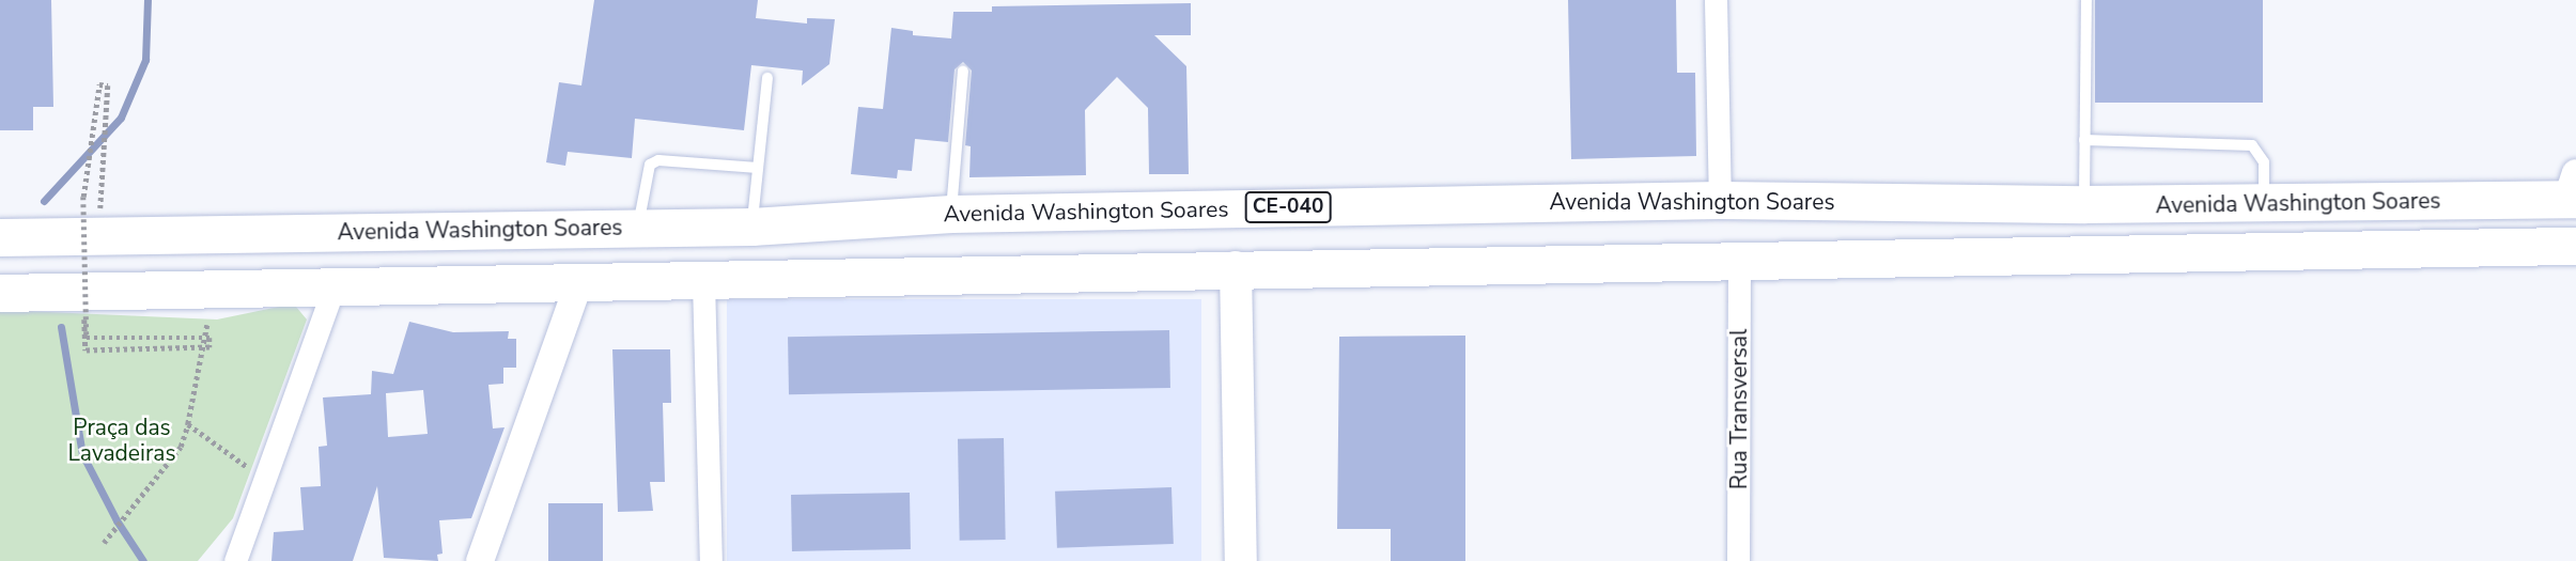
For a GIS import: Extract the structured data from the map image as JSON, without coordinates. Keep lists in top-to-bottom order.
{
  "streets": {
    "highway": ["Avenida Washington Soares", "CE-040"],
    "street": ["Rua Transversal"]
  },
  "crossings": [
    ["Avenida Washington Soares", "Rua Transversal"]
  ],
  "parks": ["Praça das Lavadeiras"]
}
